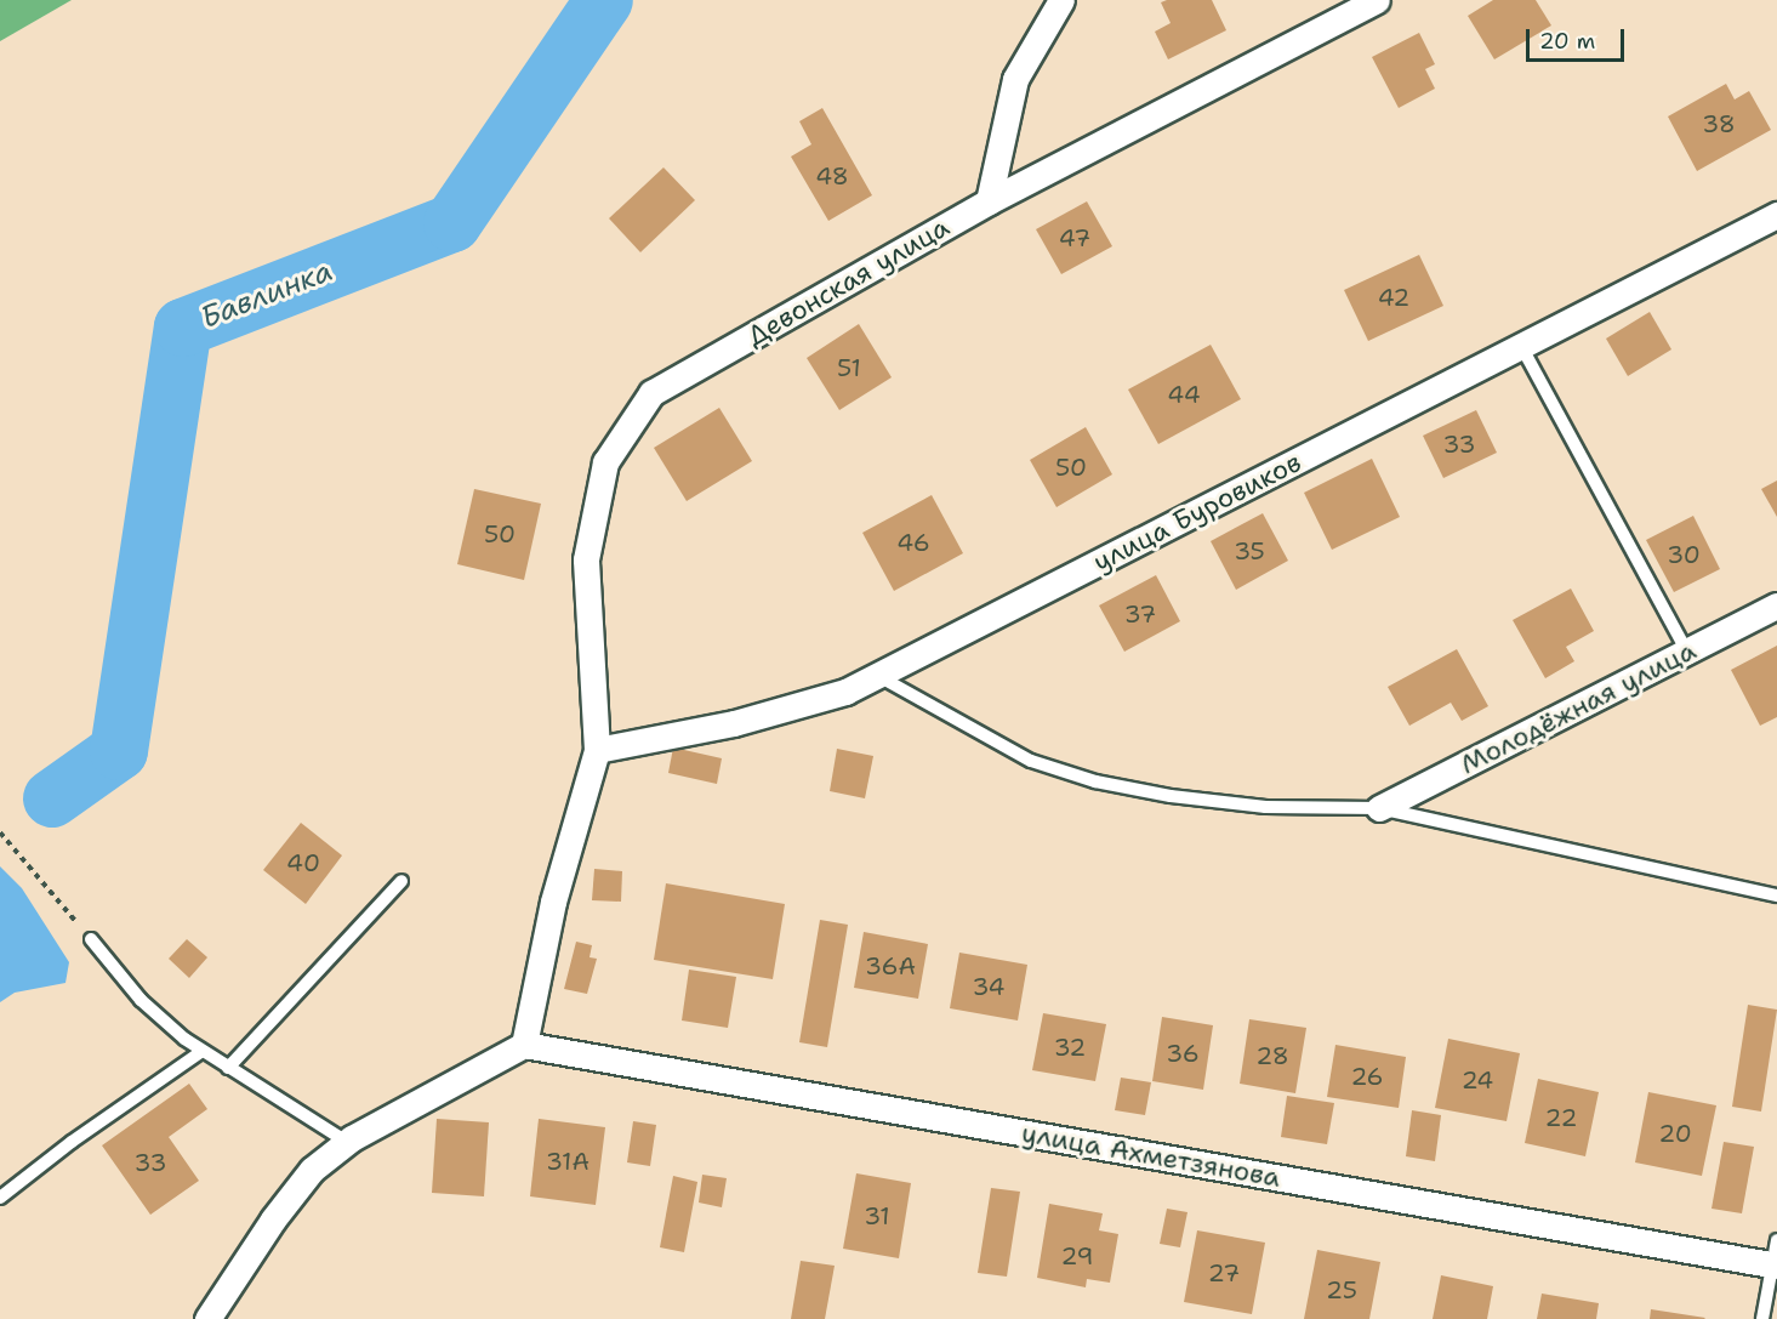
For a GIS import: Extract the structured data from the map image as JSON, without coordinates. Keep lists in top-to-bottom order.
{
  "streets": {
    "street": [
      "Девонская улица",
      "улица Буровиков",
      "Молодёжная улица",
      "улица Ахметзянова"
    ]
  },
  "crossings": [
    ["Девонская улица", "улица Буровиков"],
    ["Девонская улица", "улица Ахметзянова"]
  ],
  "water": ["Бавлинка"],
  "house_numbers": [
    "38",
    "48",
    "47",
    "42",
    "51",
    "44",
    "33",
    "50",
    "50",
    "46",
    "35",
    "30",
    "37",
    "40",
    "36А",
    "34",
    "32",
    "36",
    "28",
    "26",
    "24",
    "22",
    "20",
    "31А",
    "33",
    "31",
    "29",
    "27",
    "25"
  ],
  "scale_bar": "20 m"
}
